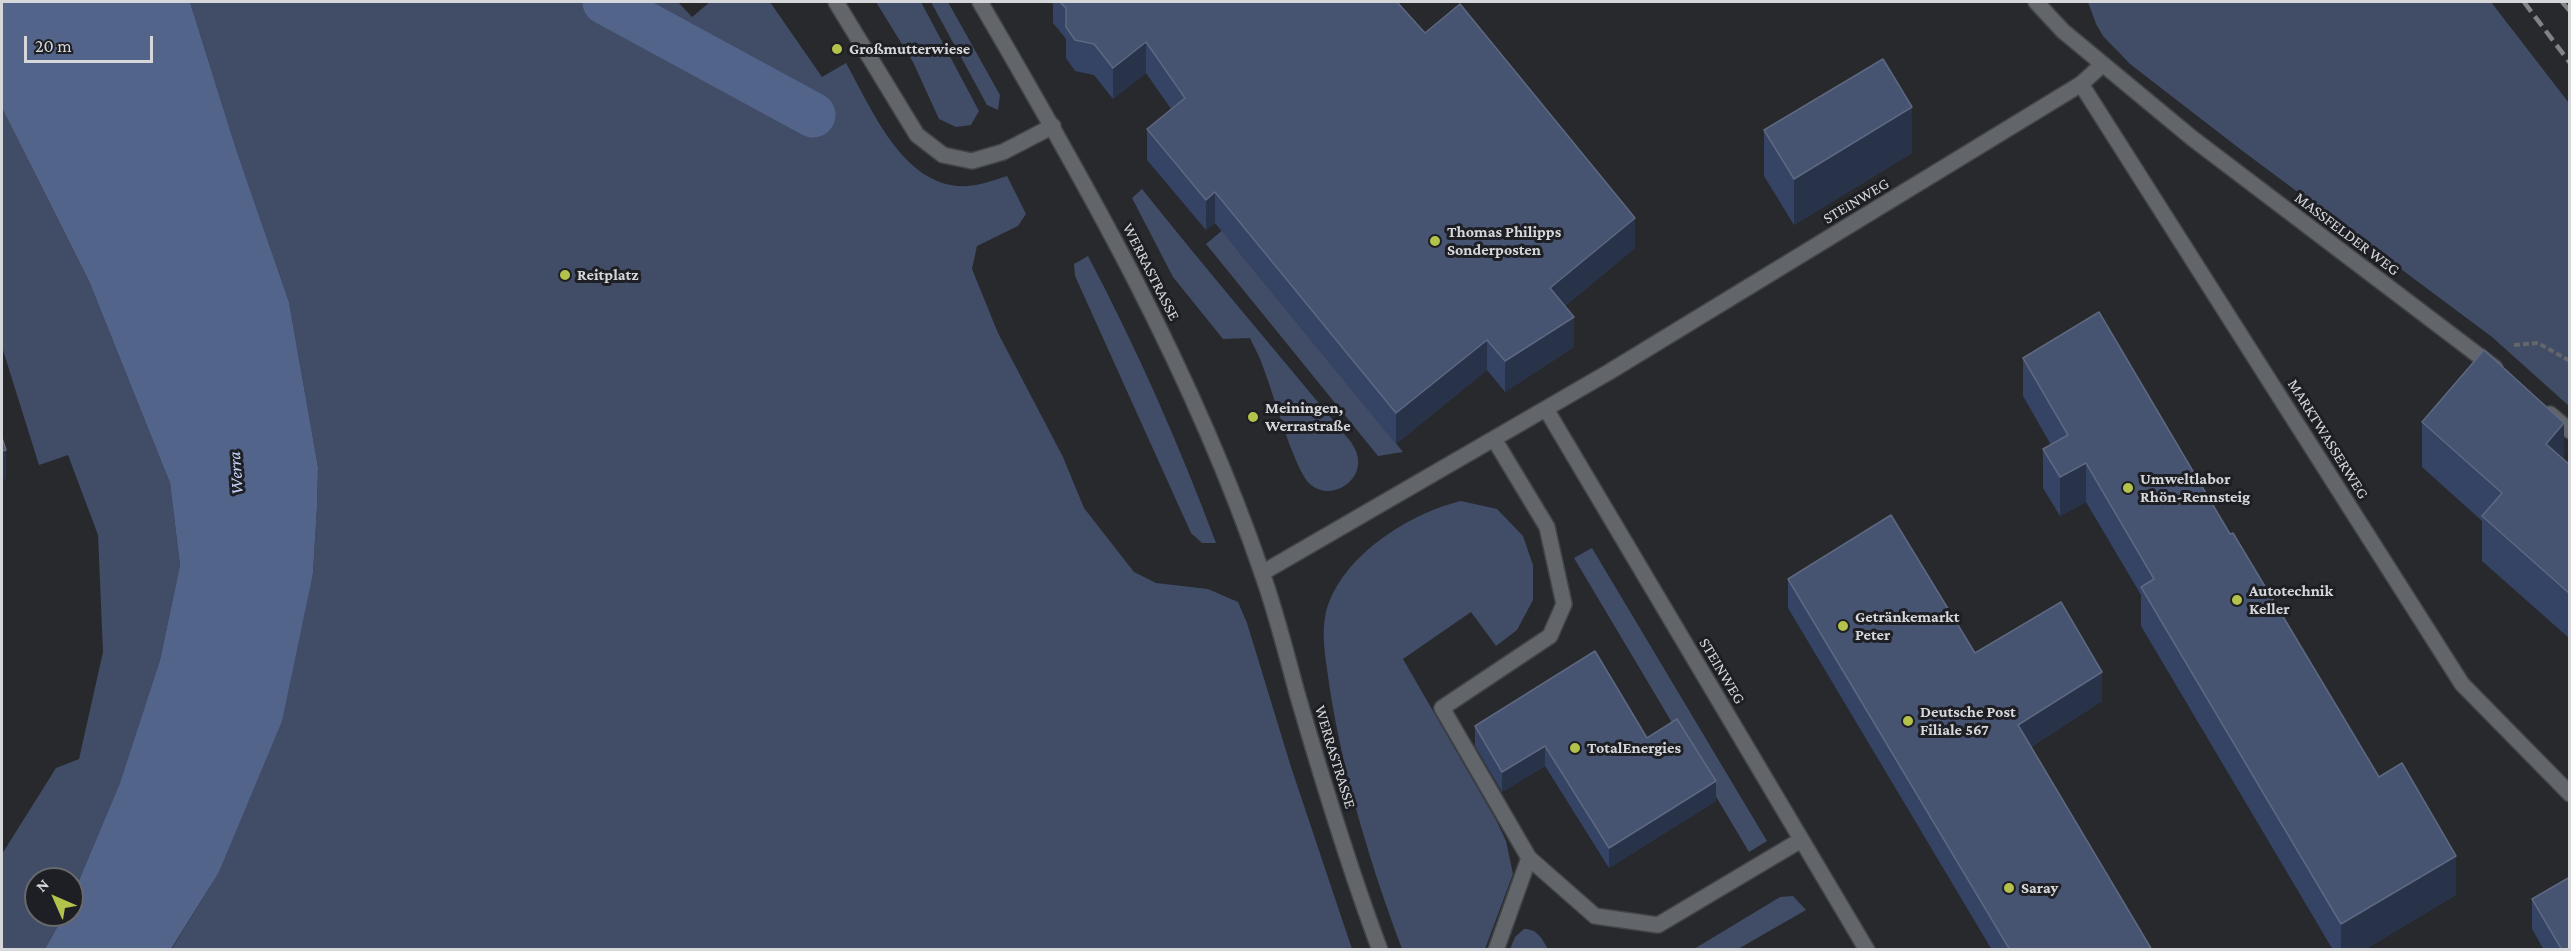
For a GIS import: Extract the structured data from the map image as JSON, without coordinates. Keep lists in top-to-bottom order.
{
  "streets": {
    "street": [
      "STEINWEG",
      "MASSFELDER WEG",
      "WERRASTRASSE",
      "MARKTWASSERWEG"
    ]
  },
  "crossings": [
    ["STEINWEG", "MASSFELDER WEG"],
    ["STEINWEG", "WERRASTRASSE"],
    ["STEINWEG", "MARKTWASSERWEG"]
  ],
  "water": ["Werra"],
  "places": [
    "Großmutterwiese",
    "Thomas Philipps Sonderposten",
    "Reitplatz",
    "Meiningen, Werrastraße",
    "Umweltlabor Rhön-Rennsteig",
    "Autotechnik Keller",
    "Getränkemarkt Peter",
    "Deutsche Post Filiale 567",
    "TotalEnergies",
    "Saray"
  ],
  "scale_bar": "20 m",
  "north": "top left"
}
